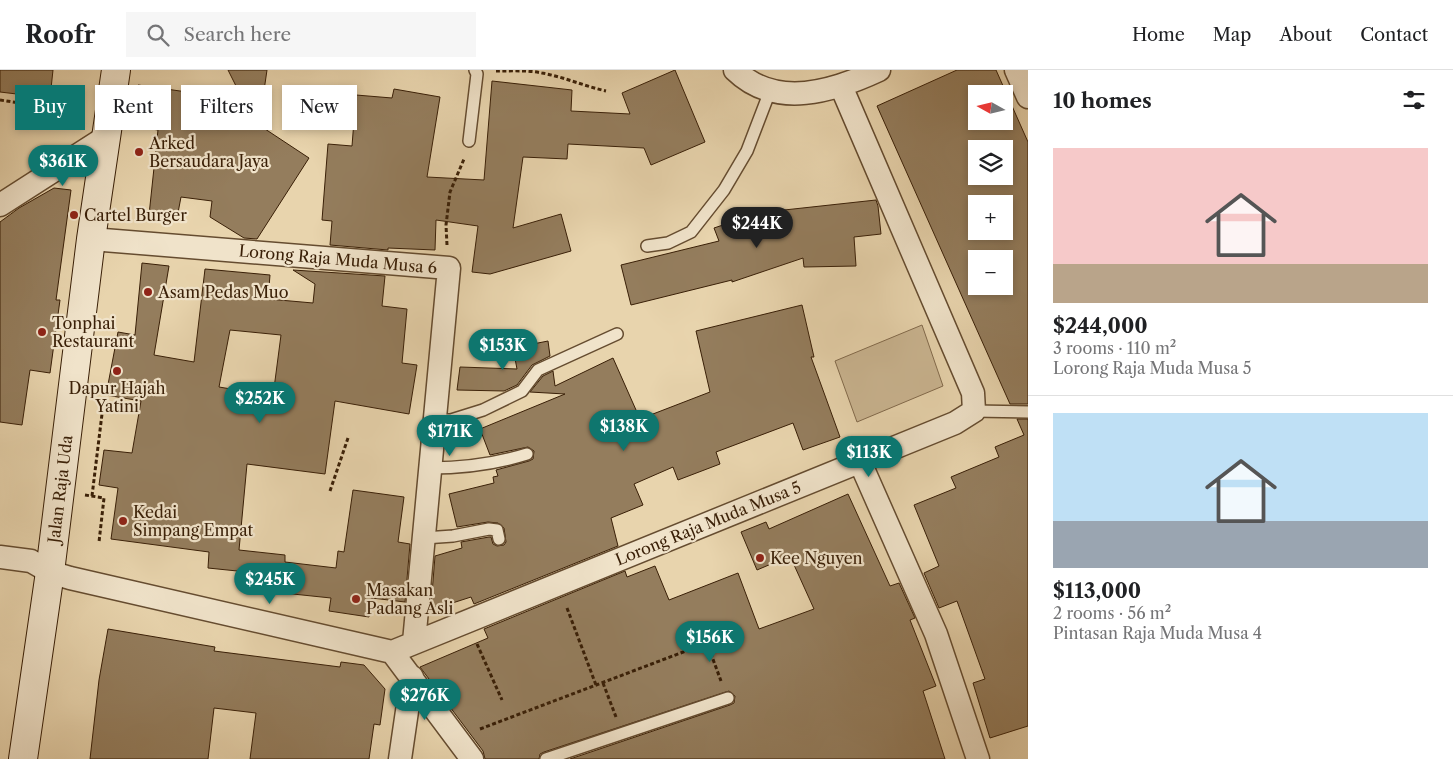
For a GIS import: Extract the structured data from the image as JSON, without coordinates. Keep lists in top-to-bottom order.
{
  "streets": {
    "street": ["Lorong Raja Muda Musa 6", "Jalan Raja Uda", "Lorong Raja Muda Musa 5"]
  },
  "crossings": [
    ["Lorong Raja Muda Musa 6", "Jalan Raja Uda"],
    ["Lorong Raja Muda Musa 6", "Lorong Raja Muda Musa 5"]
  ],
  "places": [
    "Arked Bersaudara Jaya",
    "Cartel Burger",
    "Asam Pedas Muo",
    "Tonphai Restaurant",
    "Dapur Hajah Yatini",
    "Kedai Simpang Empat",
    "Kee Nguyen",
    "Masakan Padang Asli"
  ],
  "north": "left",
  "page": {
    "header": "Roofr",
    "search": "Search here",
    "nav": [
      "Home",
      "Map",
      "About",
      "Contact"
    ],
    "heading": "10 homes",
    "map_buttons": ["+", "−"],
    "chip": [
      "Buy",
      "Rent",
      "Filters",
      "New"
    ],
    "list": [
      {
        "name": "$244,000",
        "note": "3 rooms · 110 m² · Lorong Raja Muda Musa 5"
      },
      {
        "name": "$113,000",
        "note": "2 rooms · 56 m² · Pintasan Raja Muda Musa 4"
      }
    ],
    "price": [
      "$361K",
      "$244K",
      "$153K",
      "$252K",
      "$138K",
      "$171K",
      "$113K",
      "$245K",
      "$156K",
      "$276K"
    ]
  }
}
